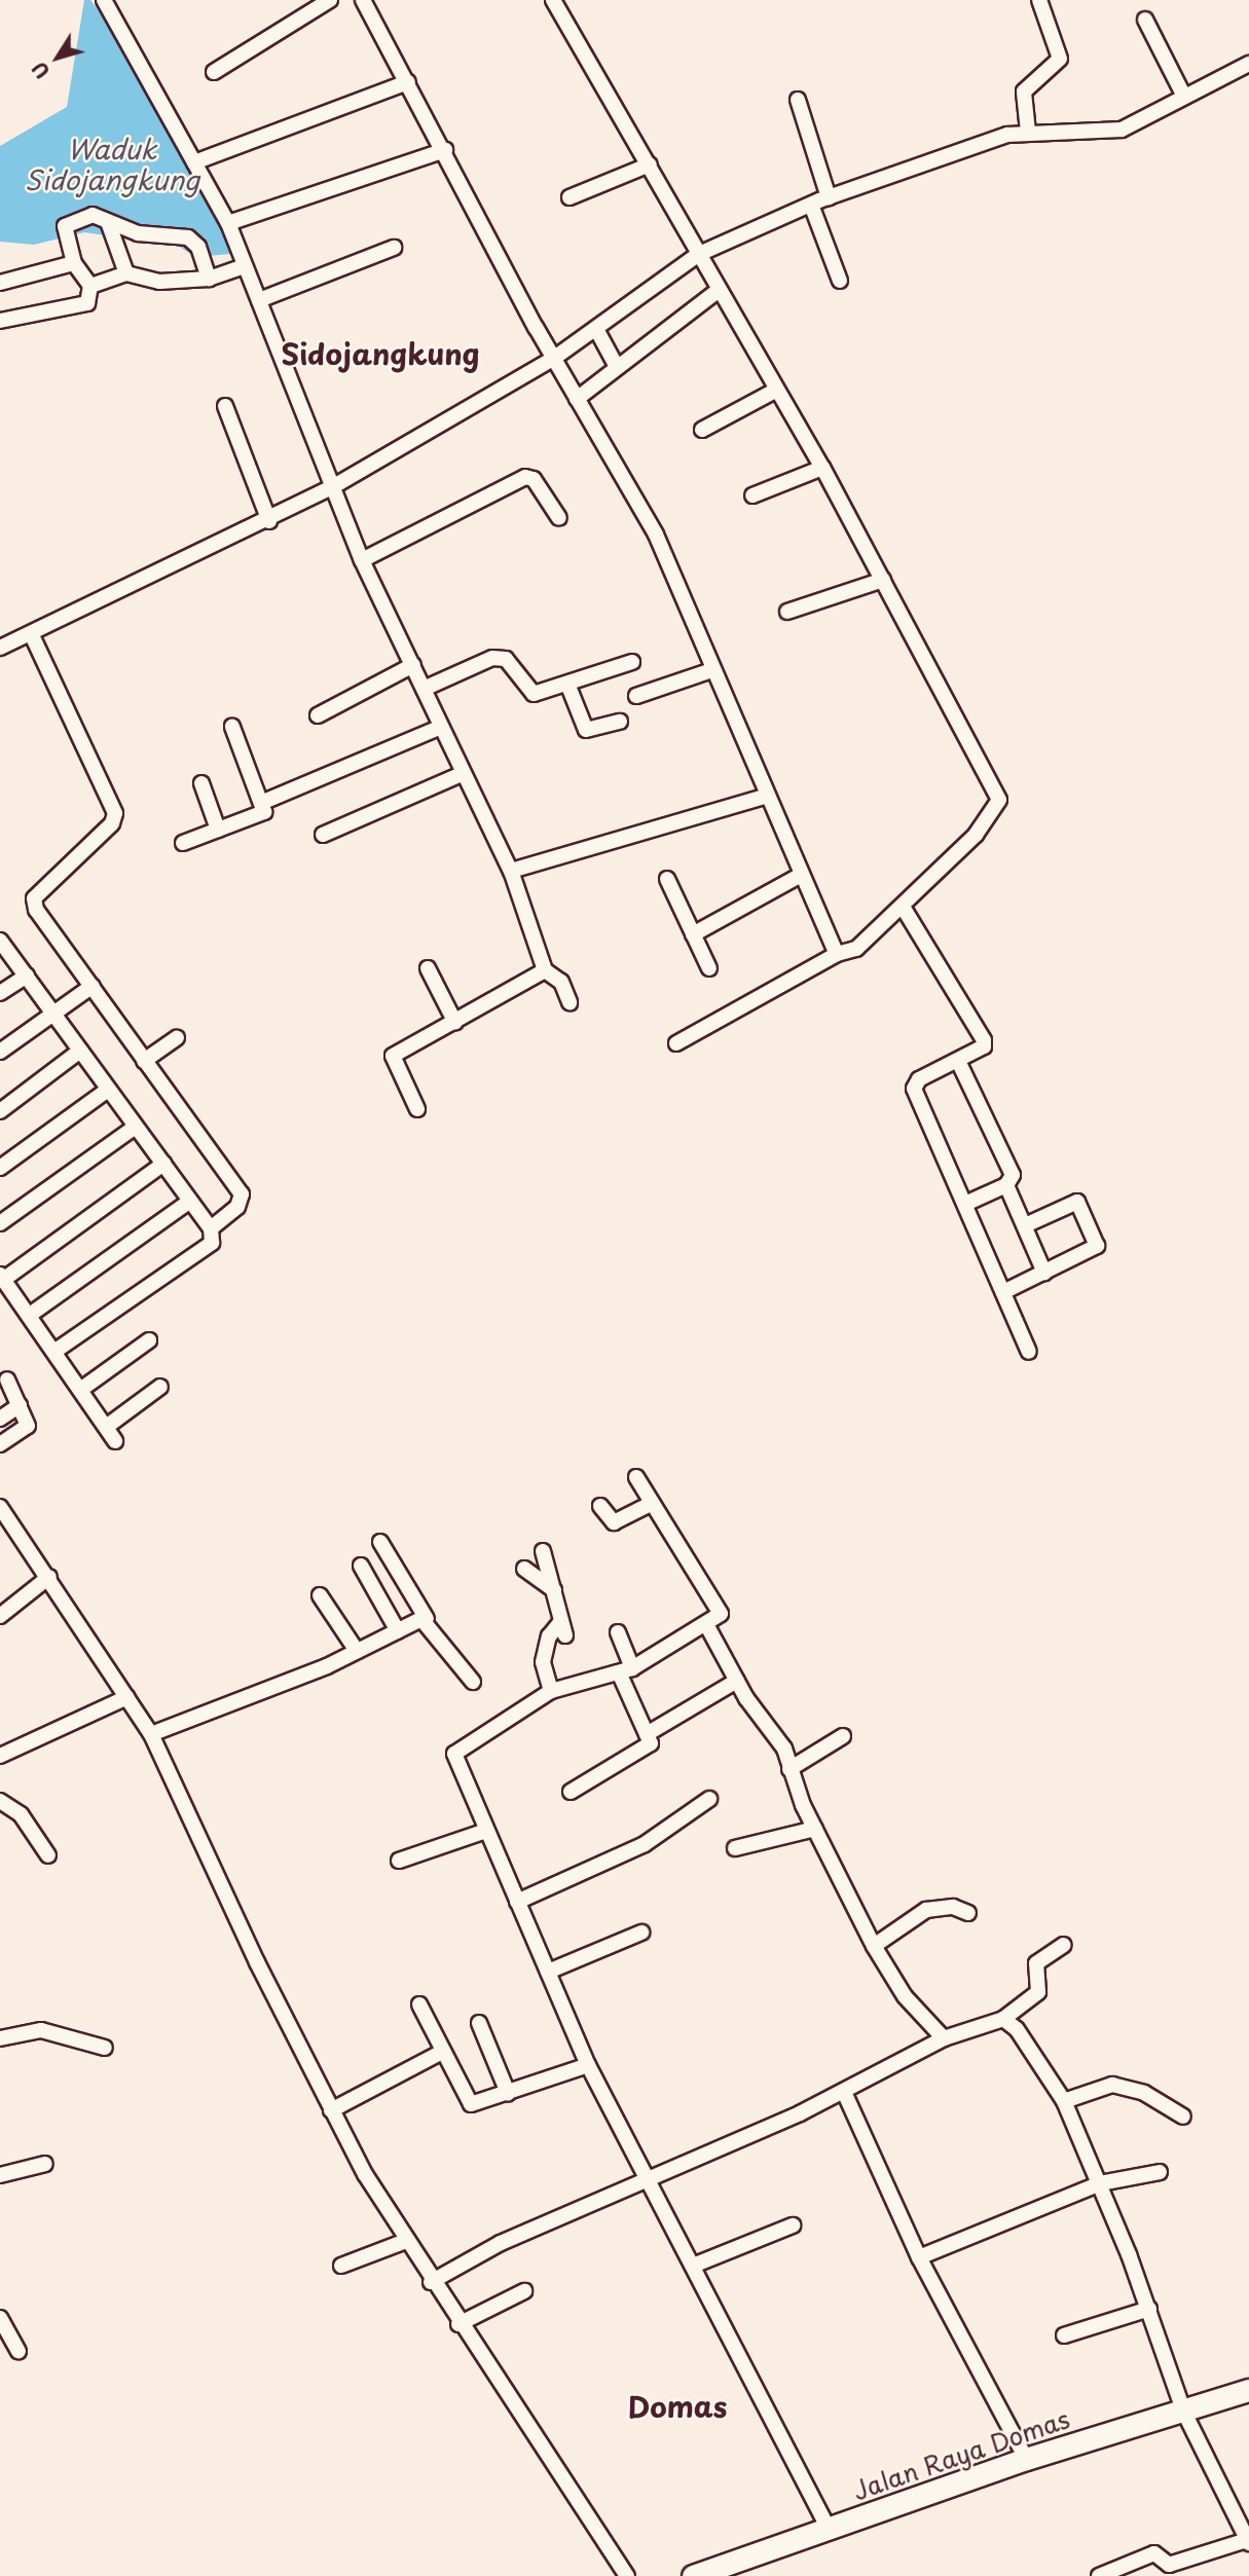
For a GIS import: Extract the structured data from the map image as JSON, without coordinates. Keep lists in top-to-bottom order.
{
  "streets": {
    "highway": ["Jalan Raya Domas"]
  },
  "districts": ["Sidojangkung", "Domas"],
  "water": ["Waduk Sidojangkung"],
  "north": "bottom left"
}
